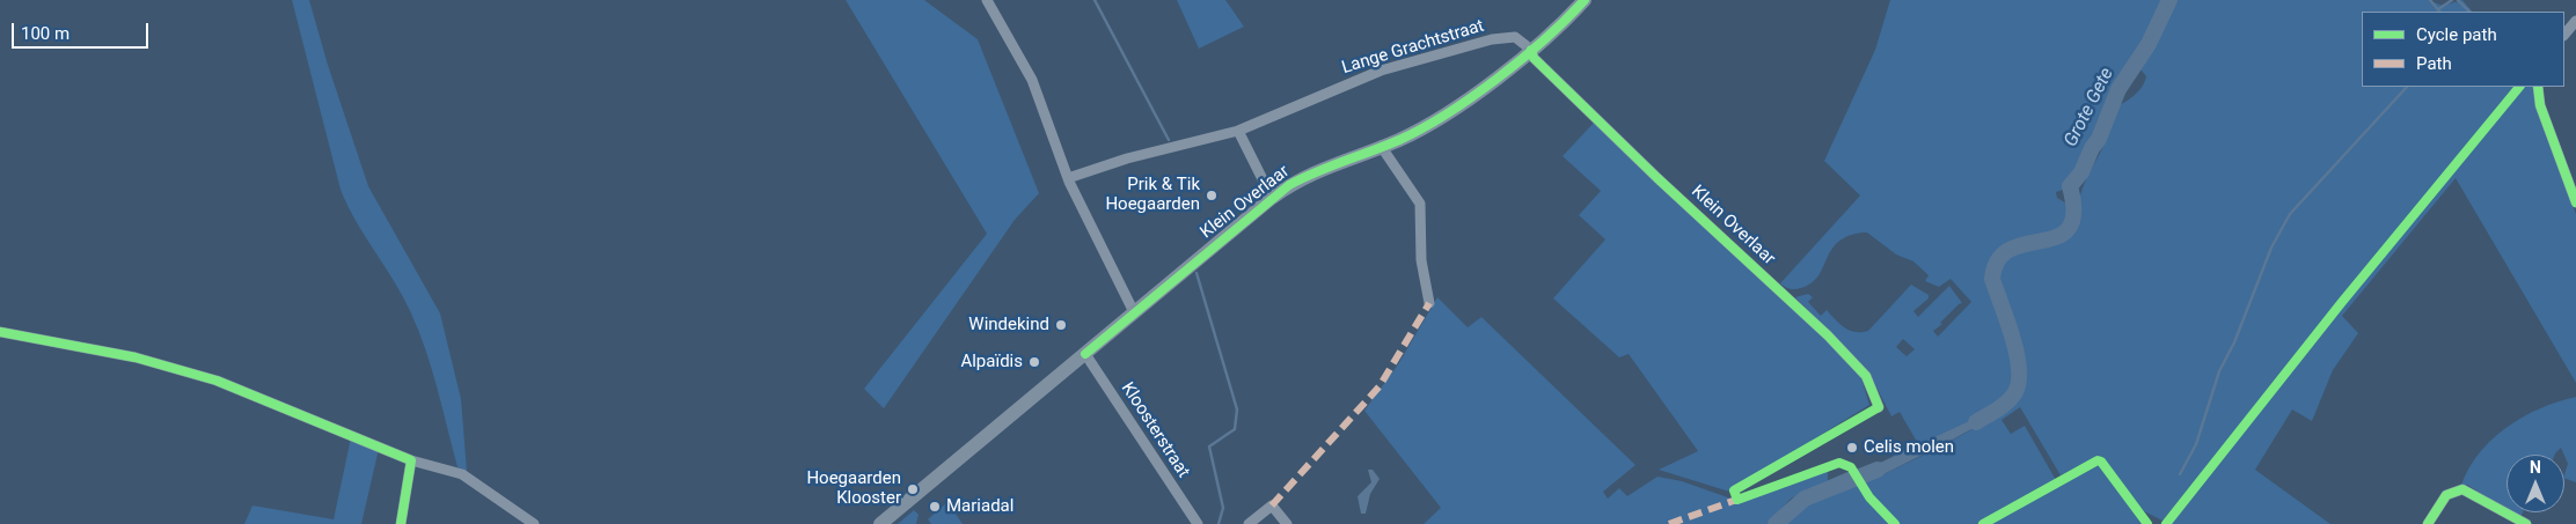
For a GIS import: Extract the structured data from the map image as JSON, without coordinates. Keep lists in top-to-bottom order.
{
  "streets": {
    "main road": ["Klein Overlaar"],
    "street": ["Lange Grachtstraat", "Kloosterstraat"]
  },
  "crossings": [
    ["Lange Grachtstraat", "Klein Overlaar"],
    ["Klein Overlaar", "Kloosterstraat"]
  ],
  "water": ["Grote Gete"],
  "places": [
    "Prik & Tik Hoegaarden",
    "Windekind",
    "Alpaïdis",
    "Celis molen",
    "Hoegaarden Klooster",
    "Mariadal"
  ],
  "legend": ["Cycle path", "Path"],
  "scale_bar": "100 m",
  "north": "top"
}
